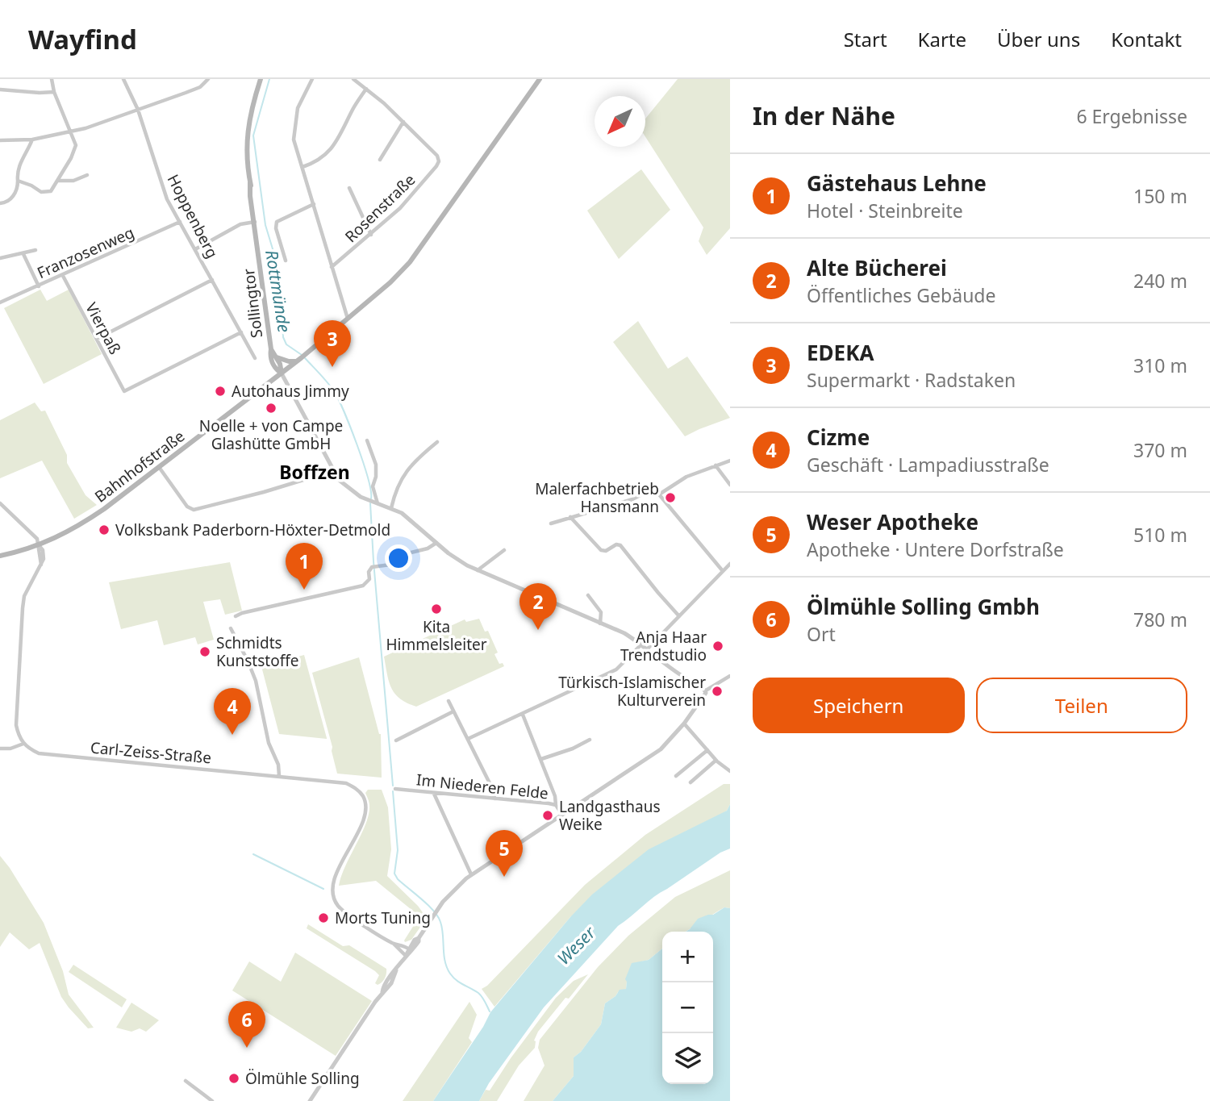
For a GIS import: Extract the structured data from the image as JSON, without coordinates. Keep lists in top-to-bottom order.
{
  "streets": {
    "main road": ["Sollingtor", "Bahnhofstraße"],
    "street": [
      "Rosenstraße",
      "Hoppenberg",
      "Franzosenweg",
      "Vierpaß",
      "Carl-Zeiss-Straße",
      "Im Niederen Felde"
    ]
  },
  "crossings": [
    ["Hoppenberg", "Franzosenweg"],
    ["Hoppenberg", "Vierpaß"],
    ["Franzosenweg", "Vierpaß"],
    ["Sollingtor", "Bahnhofstraße"]
  ],
  "districts": ["Boffzen"],
  "water": ["Rottmünde", "Weser"],
  "places": [
    "Autohaus Jimmy",
    "Noelle + von Campe Glashütte GmbH",
    "Malerfachbetrieb Hansmann",
    "Volksbank Paderborn-Höxter-Detmold",
    "Kita Himmelsleiter",
    "Anja Haar Trendstudio",
    "Schmidts Kunststoffe",
    "Türkisch-Islamischer Kulturverein",
    "Landgasthaus Weike",
    "Morts Tuning",
    "Ölmühle Solling"
  ],
  "north": "bottom left",
  "page": {
    "header": "Wayfind",
    "nav": [
      "Start",
      "Karte",
      "Über uns",
      "Kontakt"
    ],
    "heading": ["In der Nähe", "6 Ergebnisse"],
    "list": [
      {
        "mark": "1",
        "name": "Gästehaus Lehne",
        "note": "Hotel · Steinbreite",
        "value": "150 m"
      },
      {
        "mark": "2",
        "name": "Alte Bücherei",
        "note": "Öffentliches Gebäude",
        "value": "240 m"
      },
      {
        "mark": "3",
        "name": "EDEKA",
        "note": "Supermarkt · Radstaken",
        "value": "310 m"
      },
      {
        "mark": "4",
        "name": "Cizme",
        "note": "Geschäft · Lampadiusstraße",
        "value": "370 m"
      },
      {
        "mark": "5",
        "name": "Weser Apotheke",
        "note": "Apotheke · Untere Dorfstraße",
        "value": "510 m"
      },
      {
        "mark": "6",
        "name": "Ölmühle Solling Gmbh",
        "note": "Ort",
        "value": "780 m"
      }
    ],
    "pins": [
      "3",
      "1",
      "2",
      "4",
      "5",
      "6"
    ],
    "buttons": ["Speichern", "Teilen"],
    "map_buttons": ["+", "−"]
  }
}
